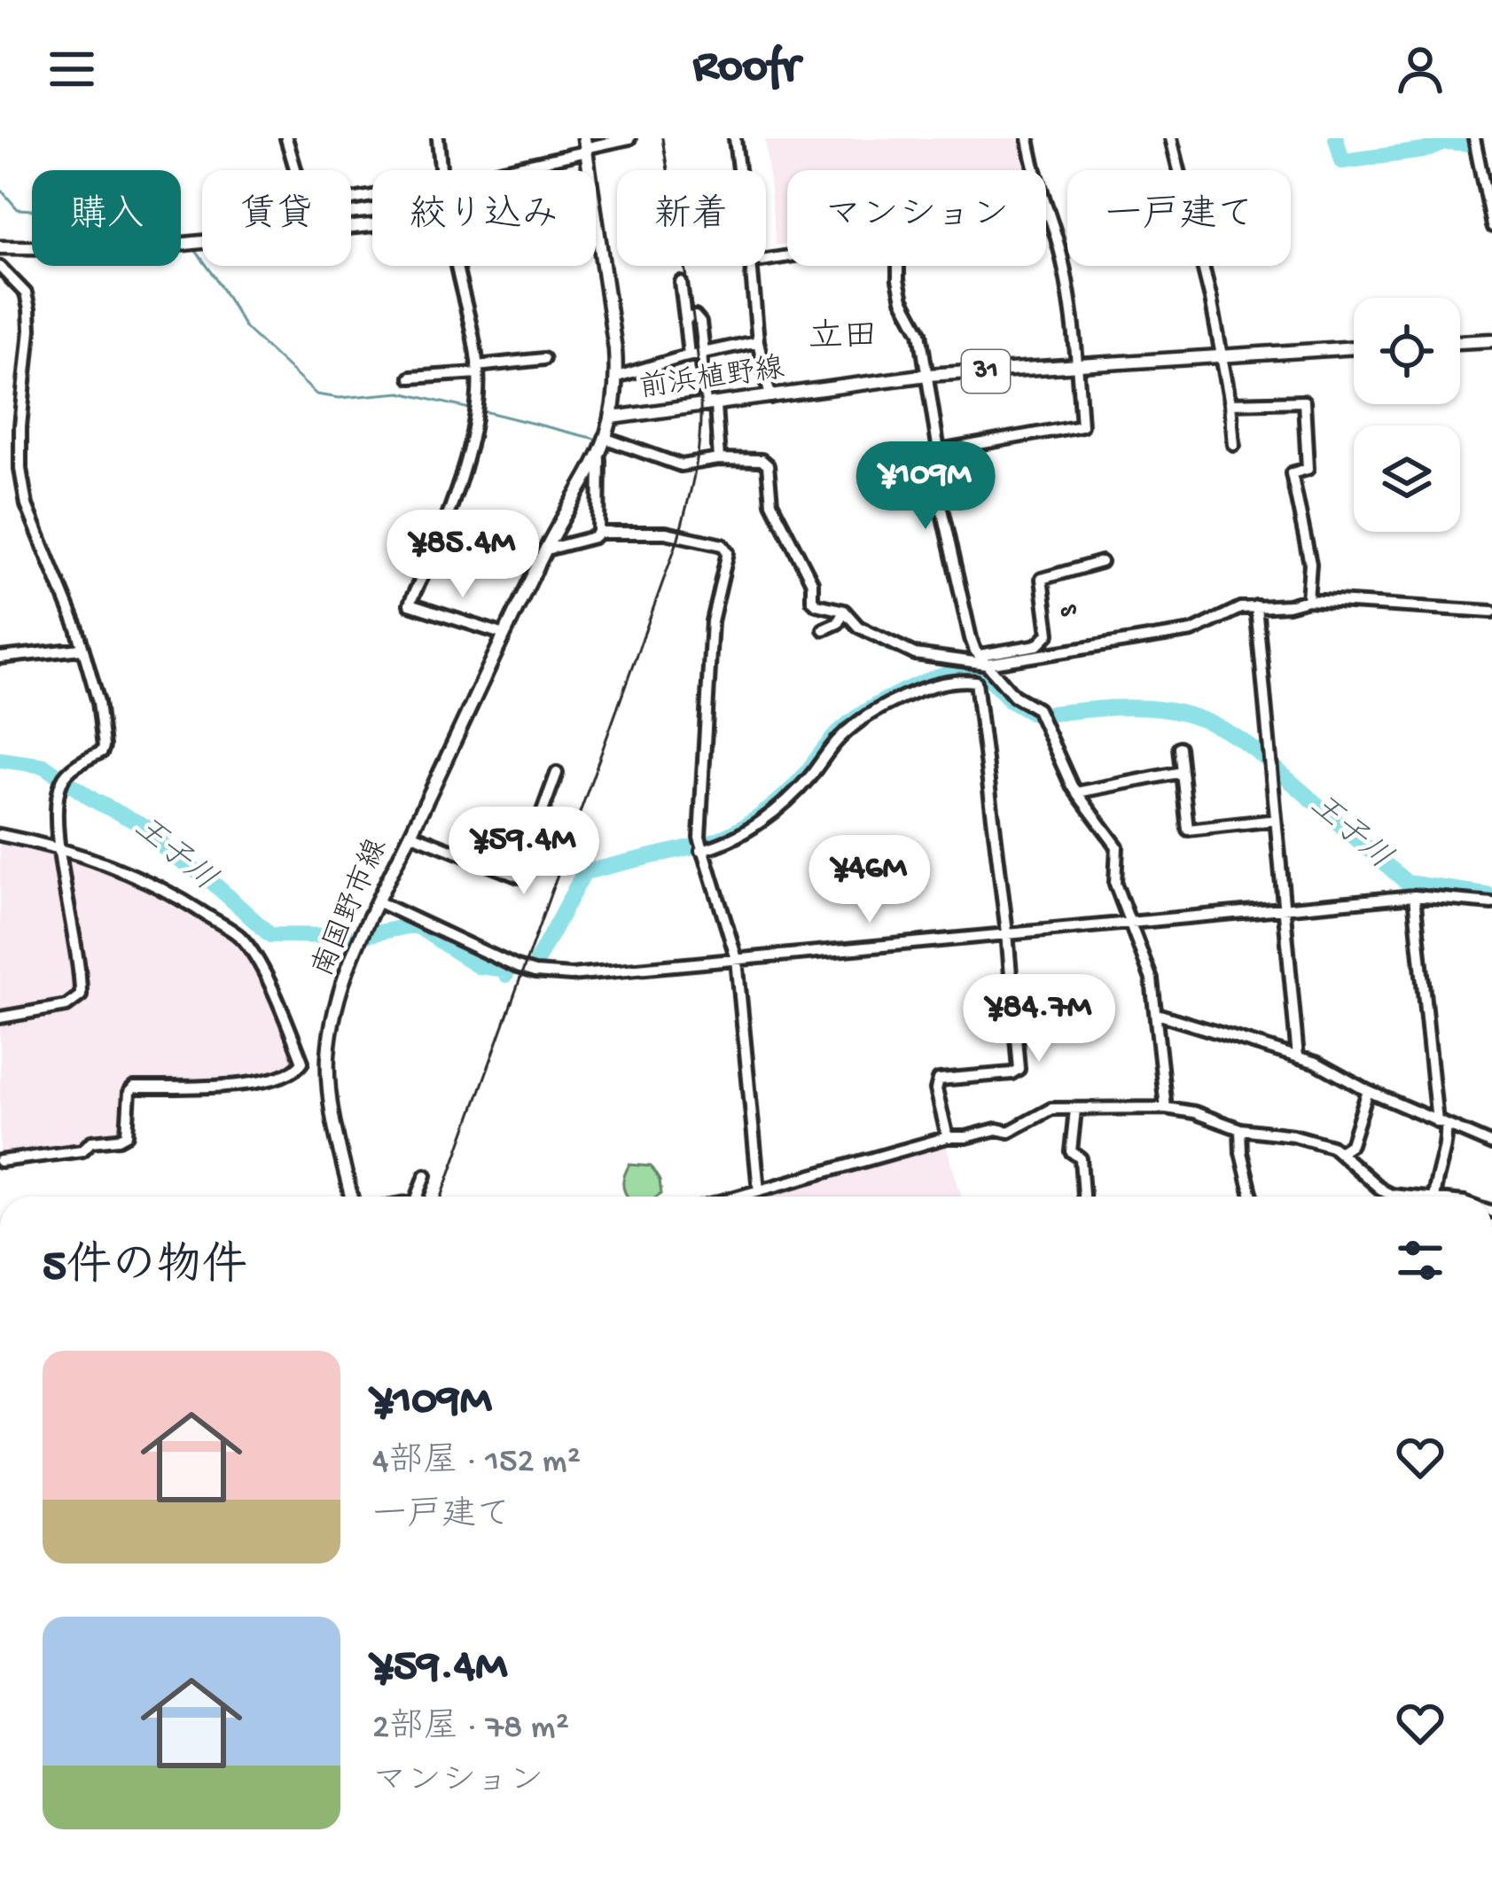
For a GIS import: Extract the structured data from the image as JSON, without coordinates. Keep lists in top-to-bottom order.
{
  "streets": {
    "main road": ["31", "前浜植野線", "南国野市線"],
    "street": ["s"]
  },
  "crossings": [
    ["前浜植野線", "南国野市線"]
  ],
  "districts": ["立田"],
  "water": ["王子川"],
  "page": {
    "header": "Roofr",
    "chip": [
      "購入",
      "賃貸",
      "絞り込み",
      "新着",
      "マンション",
      "一戸建て"
    ],
    "price": [
      "¥109M",
      "¥85.4M",
      "¥59.4M",
      "¥46M",
      "¥84.7M"
    ],
    "heading": "5件の物件",
    "list": [
      {
        "name": "¥109M",
        "note": "4部屋 · 152 m² · 一戸建て"
      },
      {
        "name": "¥59.4M",
        "note": "2部屋 · 78 m² · マンション"
      }
    ]
  }
}
